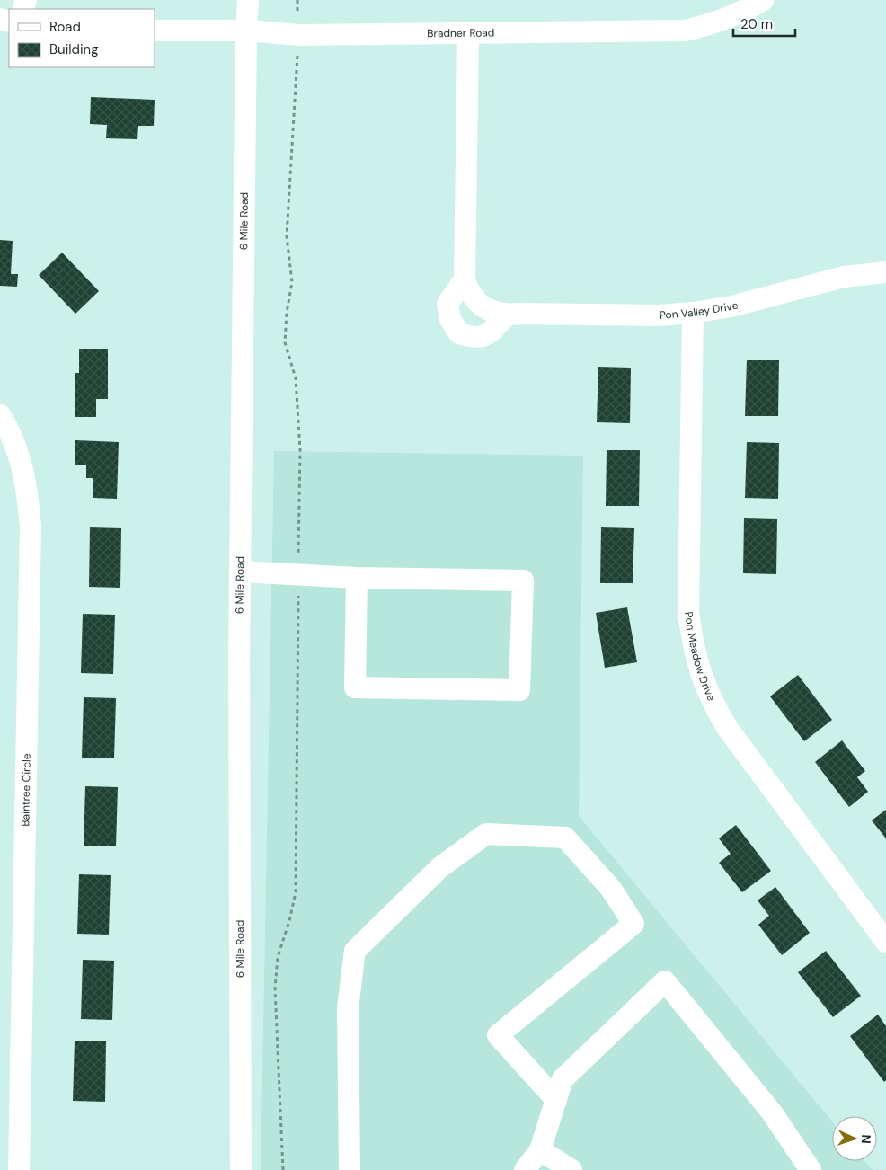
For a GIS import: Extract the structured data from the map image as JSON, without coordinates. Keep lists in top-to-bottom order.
{
  "streets": {
    "street": [
      "Bradner Road",
      "6 Mile Road",
      "Pon Valley Drive",
      "Pon Meadow Drive",
      "Baintree Circle"
    ]
  },
  "crossings": [
    ["Bradner Road", "6 Mile Road"],
    ["Bradner Road", "Pon Valley Drive"],
    ["Pon Valley Drive", "Pon Meadow Drive"]
  ],
  "legend": ["Road", "Building"],
  "scale_bar": "20 m",
  "north": "right"
}
